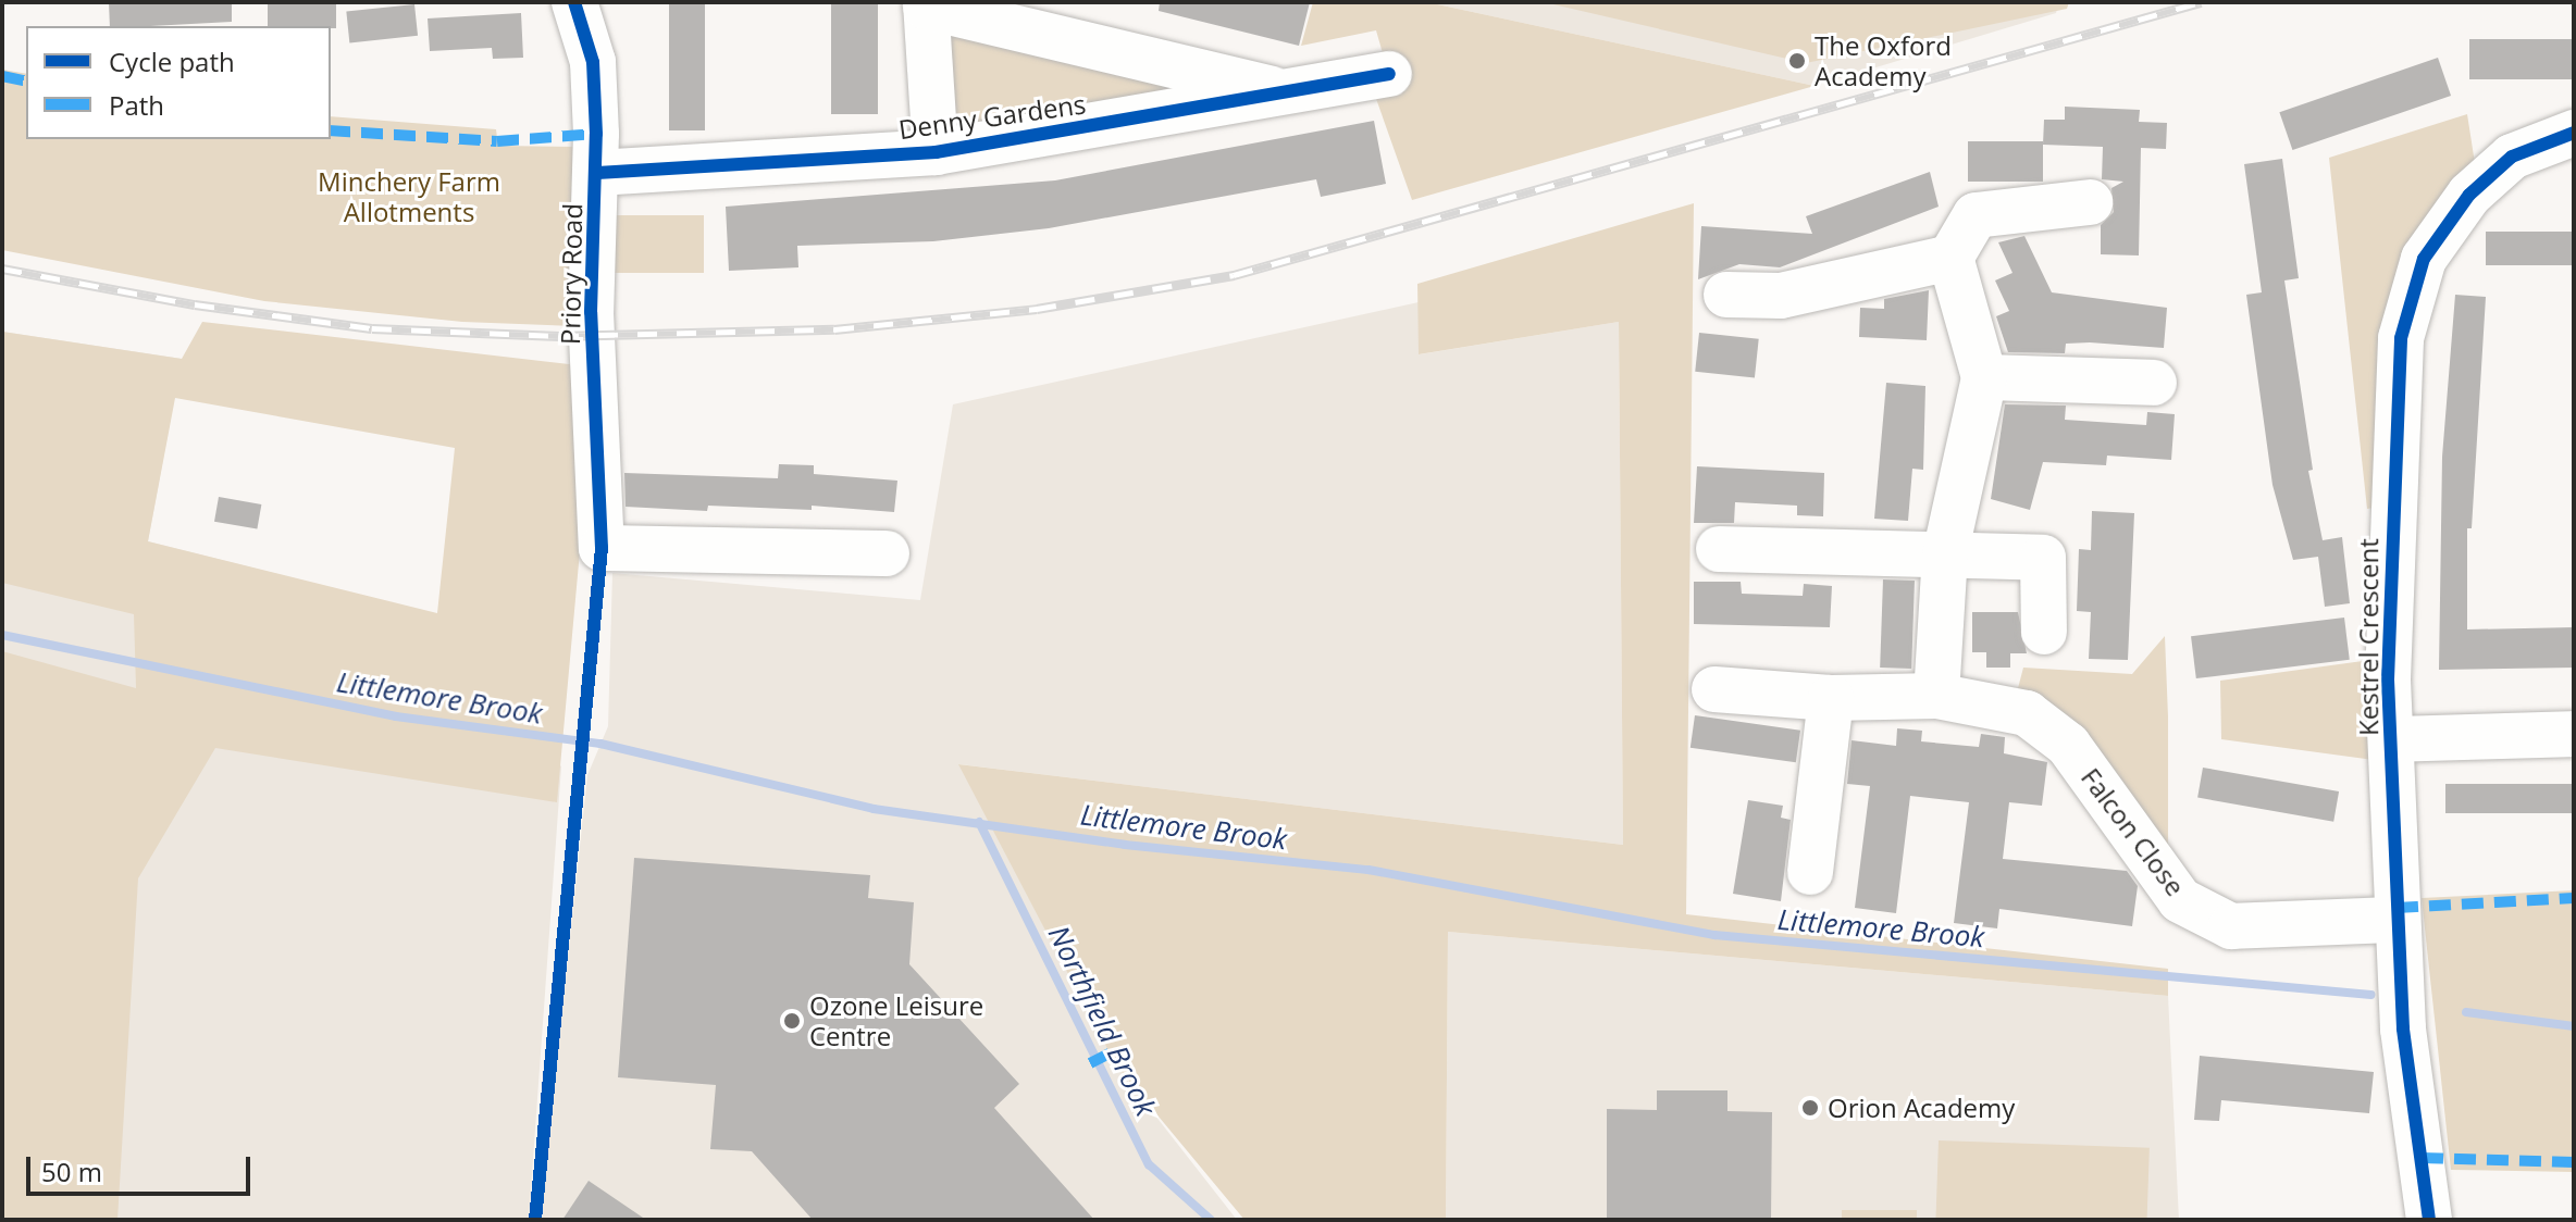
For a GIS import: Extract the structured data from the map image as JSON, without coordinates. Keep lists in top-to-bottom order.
{
  "streets": {
    "street": [
      "Denny Gardens",
      "Priory Road",
      "Kestrel Crescent",
      "Falcon Close"
    ]
  },
  "crossings": [
    ["Denny Gardens", "Priory Road"],
    ["Kestrel Crescent", "Falcon Close"]
  ],
  "water": ["Littlemore Brook", "Northfield Brook"],
  "parks": ["Minchery Farm Allotments"],
  "places": ["The Oxford Academy", "Ozone Leisure Centre", "Orion Academy"],
  "legend": ["Cycle path", "Path"],
  "scale_bar": "50 m"
}
